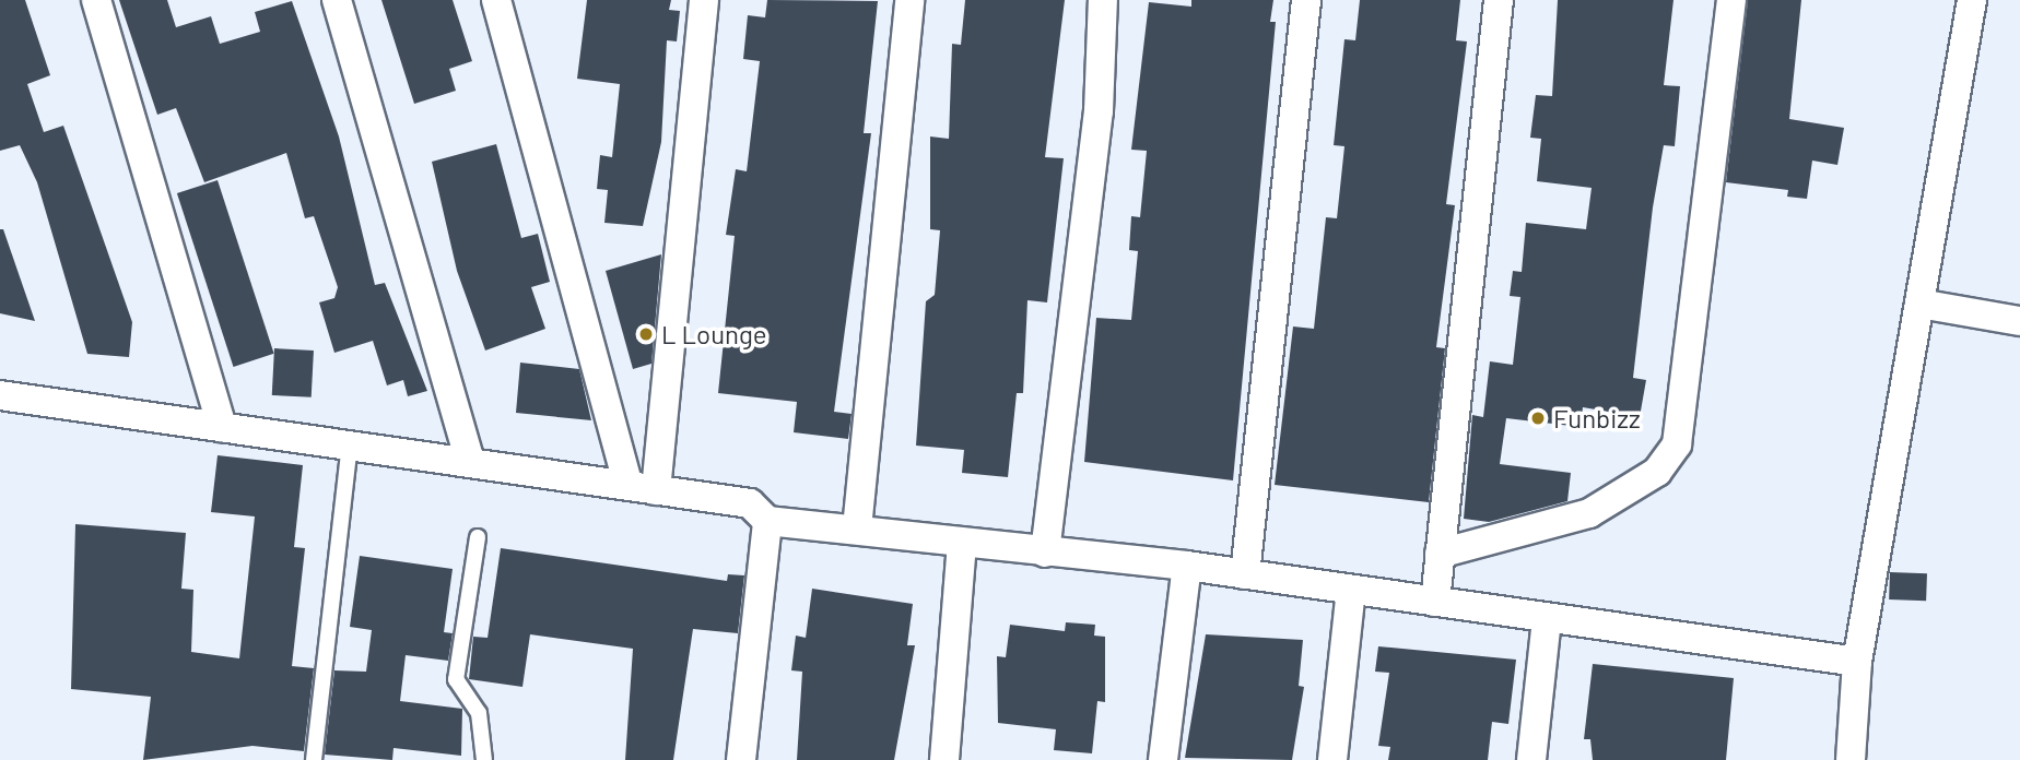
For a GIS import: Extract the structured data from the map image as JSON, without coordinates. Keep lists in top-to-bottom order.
{
  "places": ["L Lounge", "Funbizz"]
}
